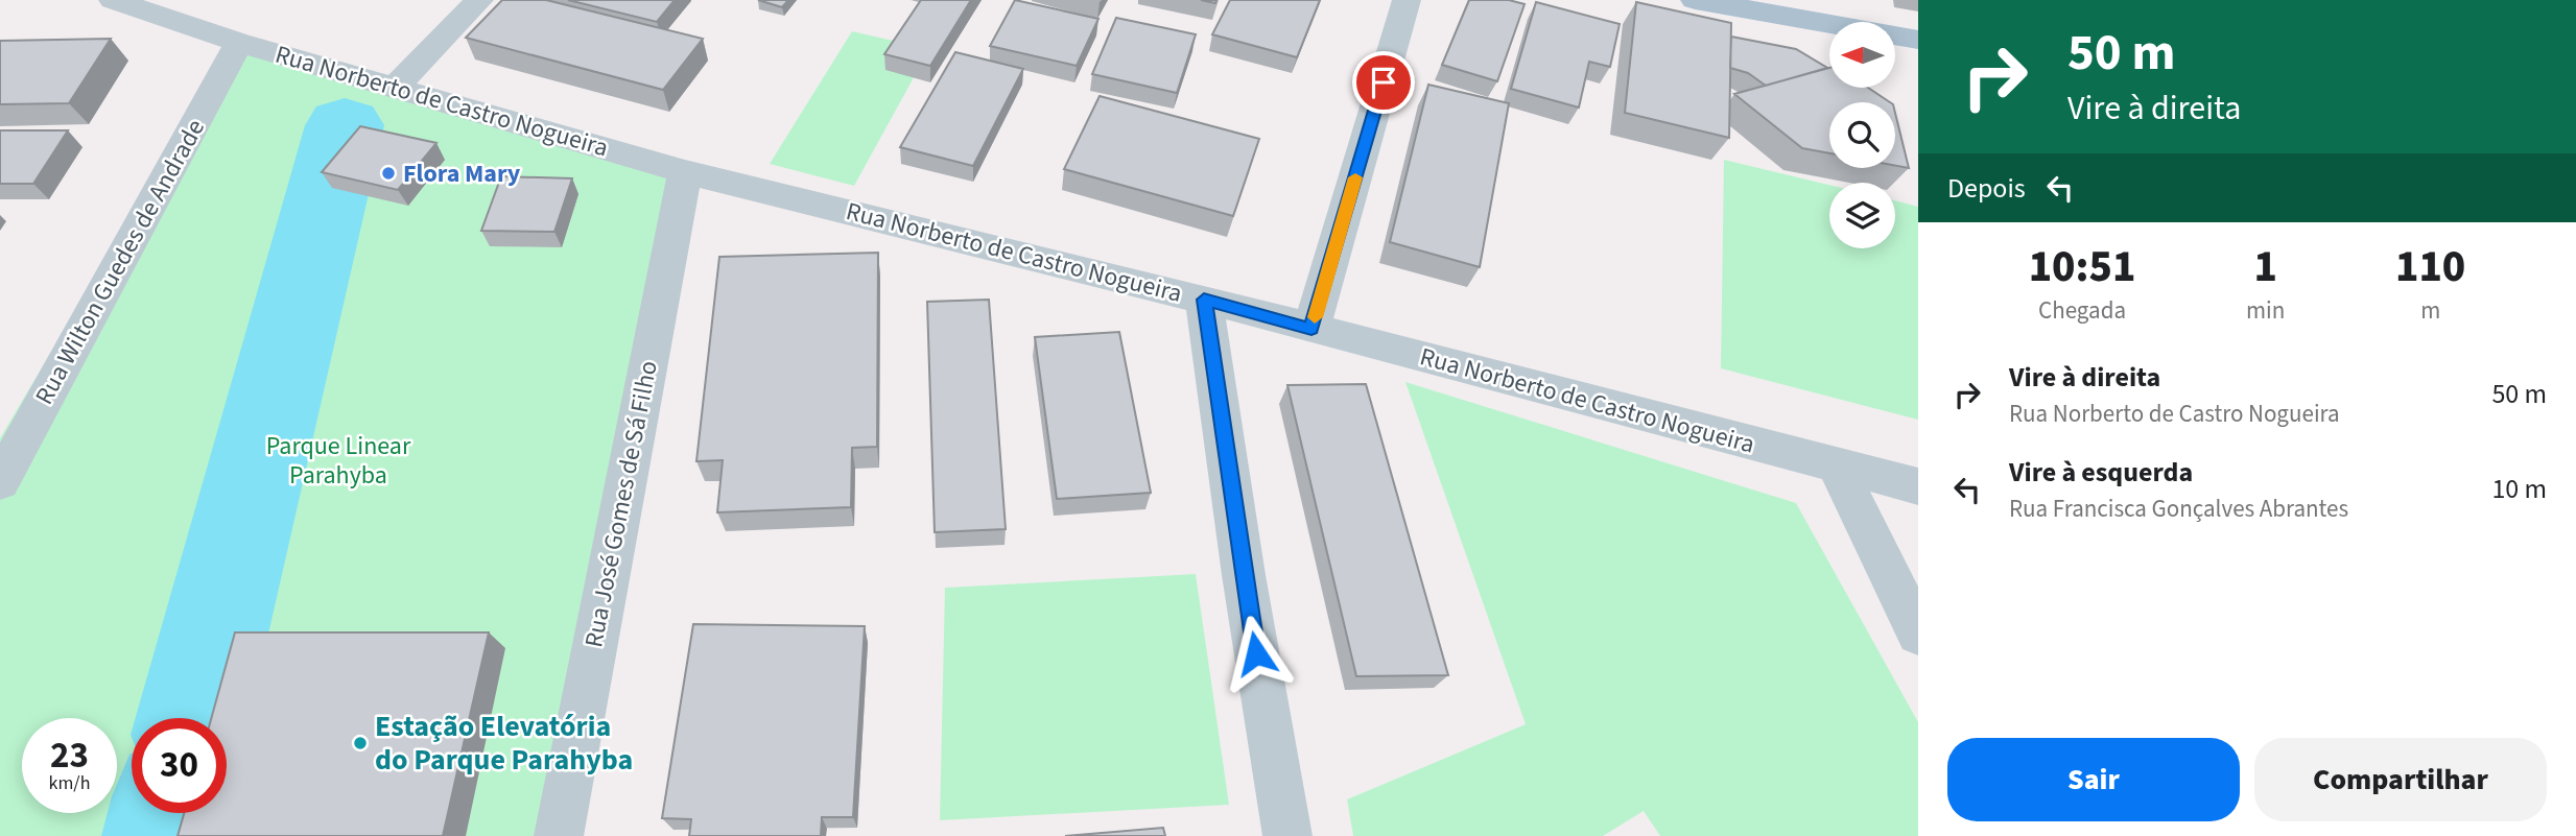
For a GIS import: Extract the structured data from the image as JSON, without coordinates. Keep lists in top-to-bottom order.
{
  "streets": {
    "street": ["Rua Norberto de Castro Nogueira", "Rua Wilton Guedes de Andrade", "Rua José Gomes de Sá Filho"]
  },
  "crossings": [
    ["Rua Norberto de Castro Nogueira", "Rua Wilton Guedes de Andrade"],
    ["Rua Norberto de Castro Nogueira", "Rua José Gomes de Sá Filho"]
  ],
  "parks": ["Parque Linear Parahyba"],
  "places": ["Flora Mary", "Estação Elevatória do Parque Parahyba"],
  "north": "left",
  "page": {
    "turn": ["50 m", "Vire à direita"],
    "then": "Depois",
    "eta": [
      "10:51",
      "Chegada",
      "1",
      "min",
      "110",
      "m"
    ],
    "list": [
      {
        "name": "Vire à direita",
        "note": "Rua Norberto de Castro Nogueira",
        "value": "50 m"
      },
      {
        "name": "Vire à esquerda",
        "note": "Rua Francisca Gonçalves Abrantes",
        "value": "10 m"
      }
    ],
    "speed": "23 km/h",
    "limit": "30",
    "buttons": ["Sair", "Compartilhar"]
  }
}
